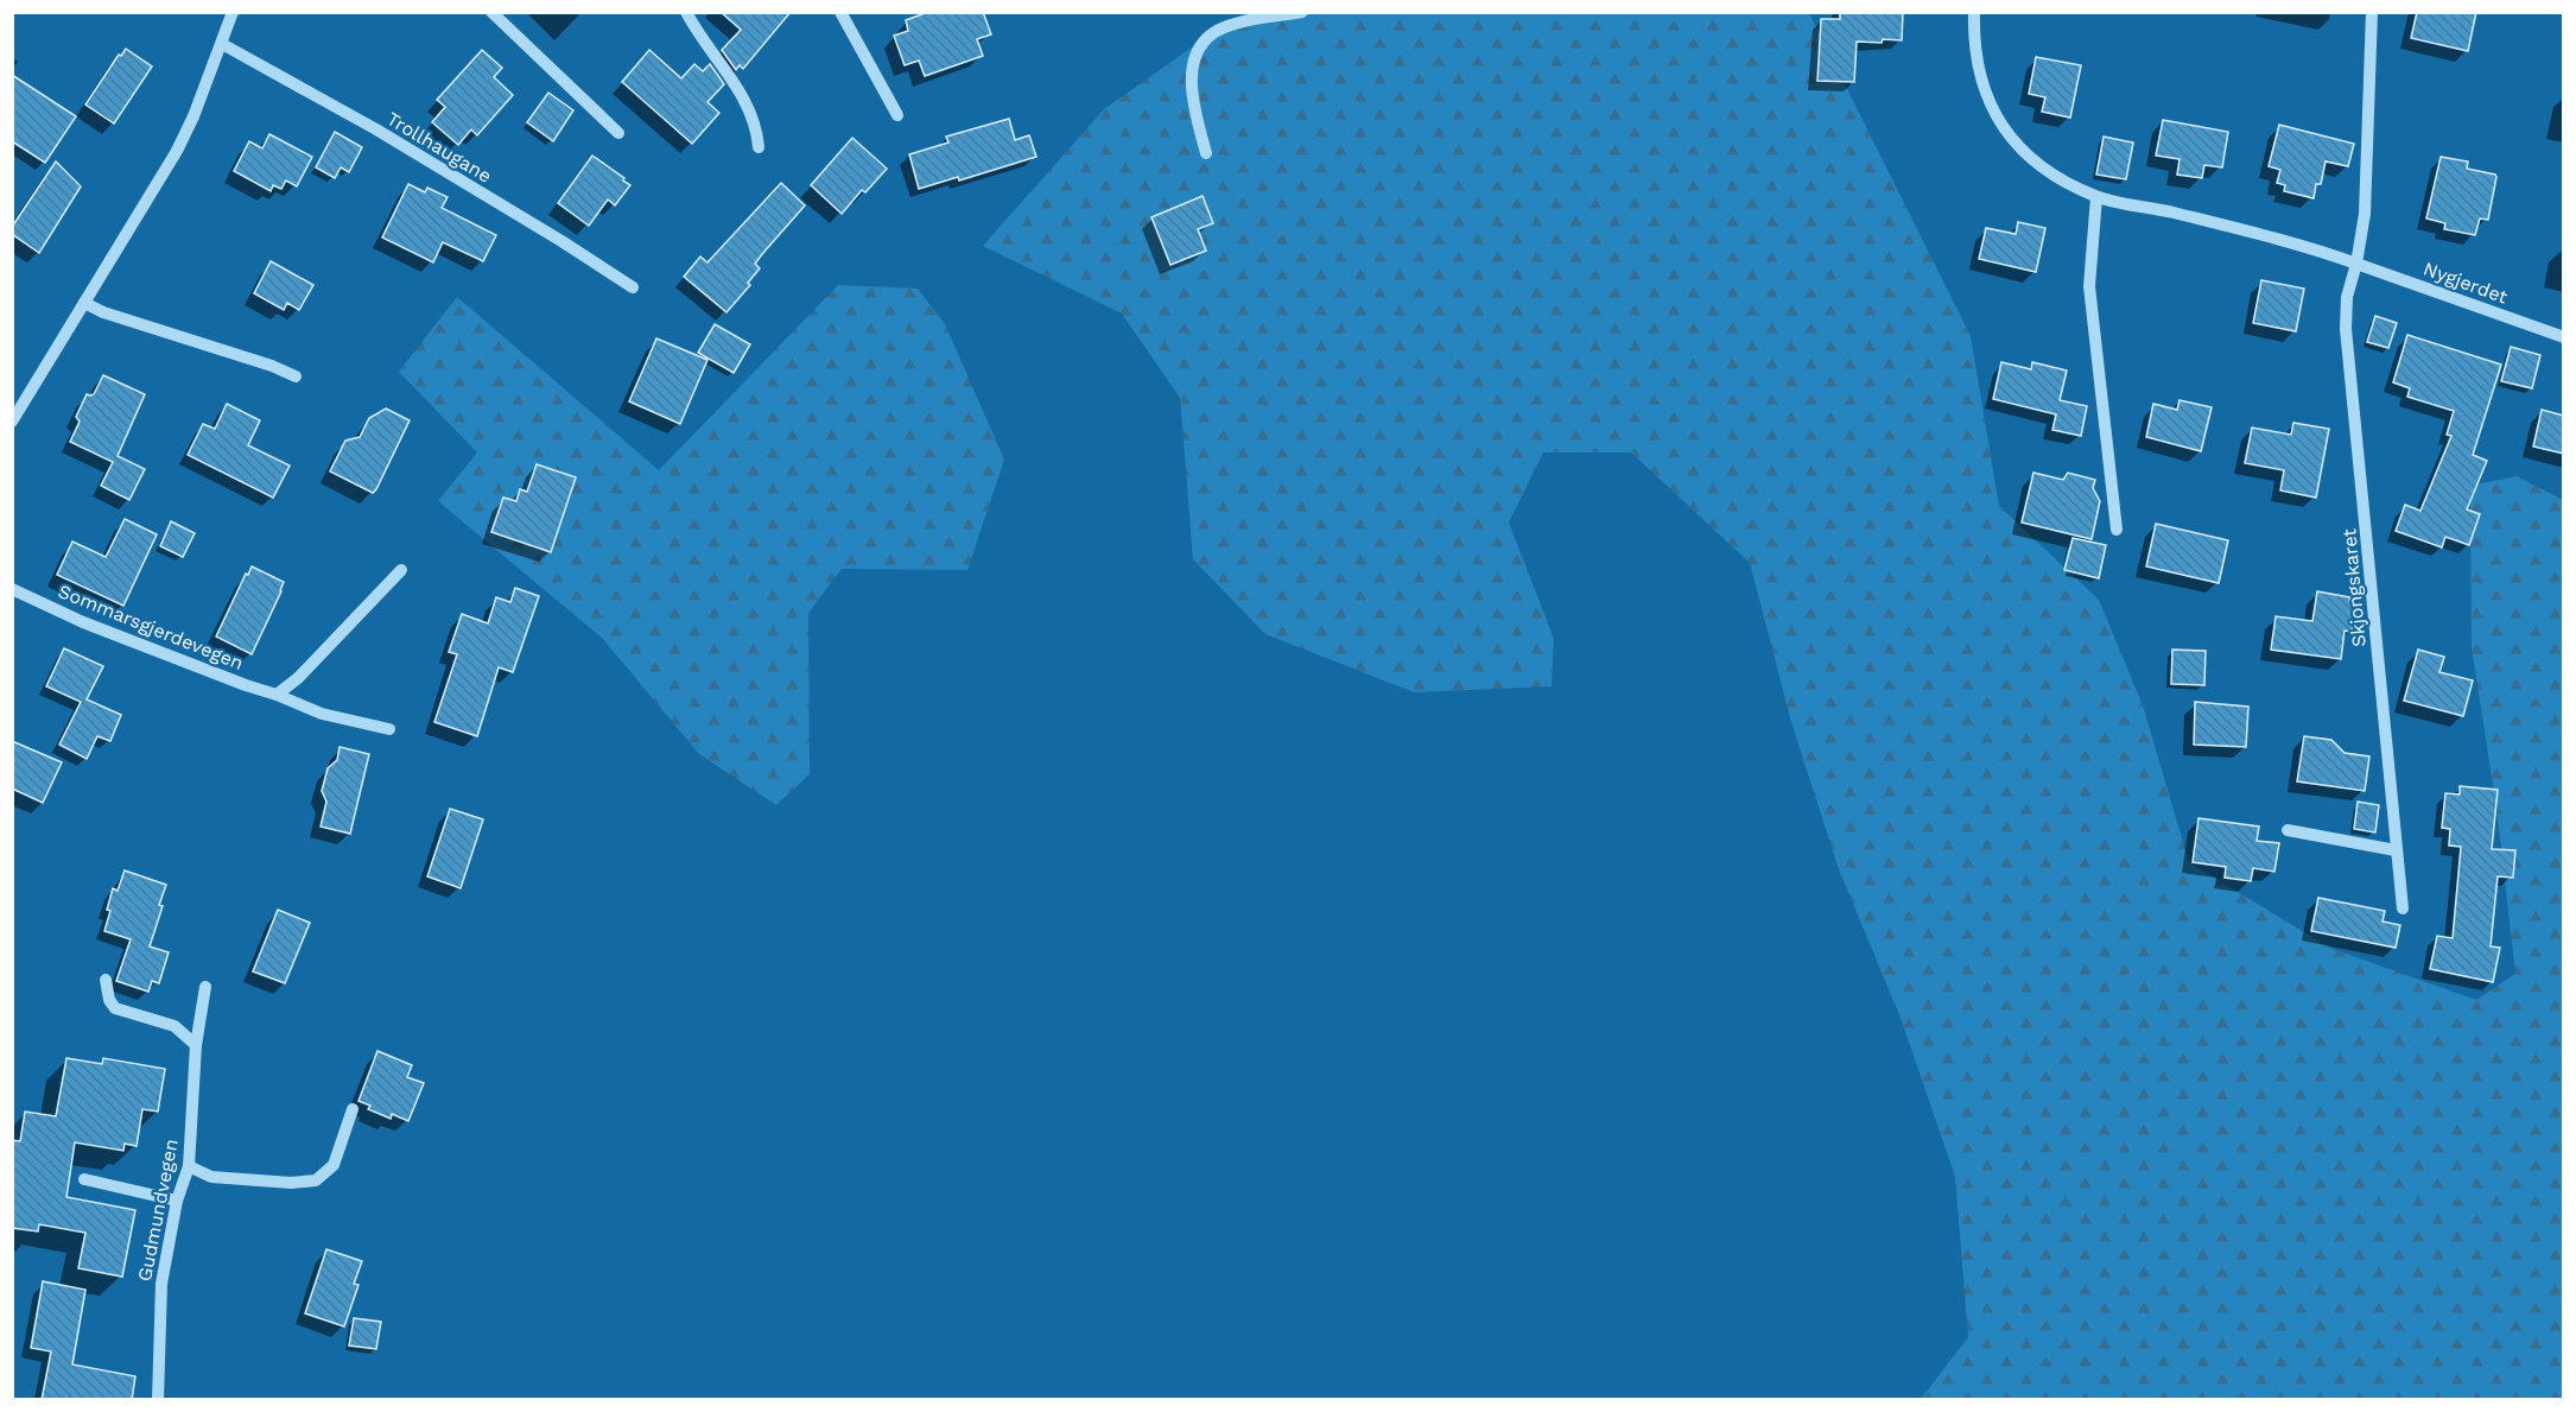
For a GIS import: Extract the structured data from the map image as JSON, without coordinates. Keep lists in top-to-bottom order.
{
  "streets": {
    "street": [
      "Trollhaugane",
      "Nygjerdet",
      "Skjongskaret",
      "Sommarsgjerdevegen",
      "Gudmundvegen"
    ]
  },
  "crossings": [
    ["Nygjerdet", "Skjongskaret"]
  ]
}
